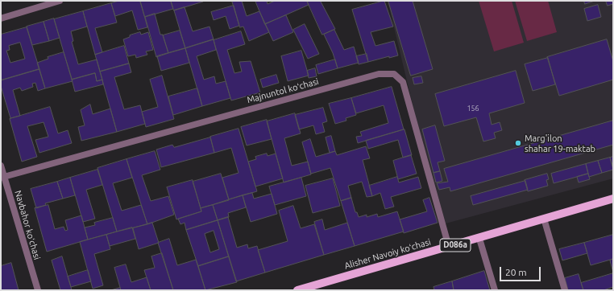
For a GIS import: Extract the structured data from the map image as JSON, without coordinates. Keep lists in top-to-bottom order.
{
  "streets": {
    "main road": ["D086a", "Alisher Navoiy koʻchasi"],
    "street": ["Majnuntol koʻchasi", "Navbahor koʻchasi"]
  },
  "crossings": [
    ["Majnuntol koʻchasi", "Navbahor koʻchasi"],
    ["Majnuntol koʻchasi", "Alisher Navoiy koʻchasi"]
  ],
  "places": ["Marg'ilon shahar 19-maktab"],
  "house_numbers": ["156"],
  "scale_bar": "20 m"
}
